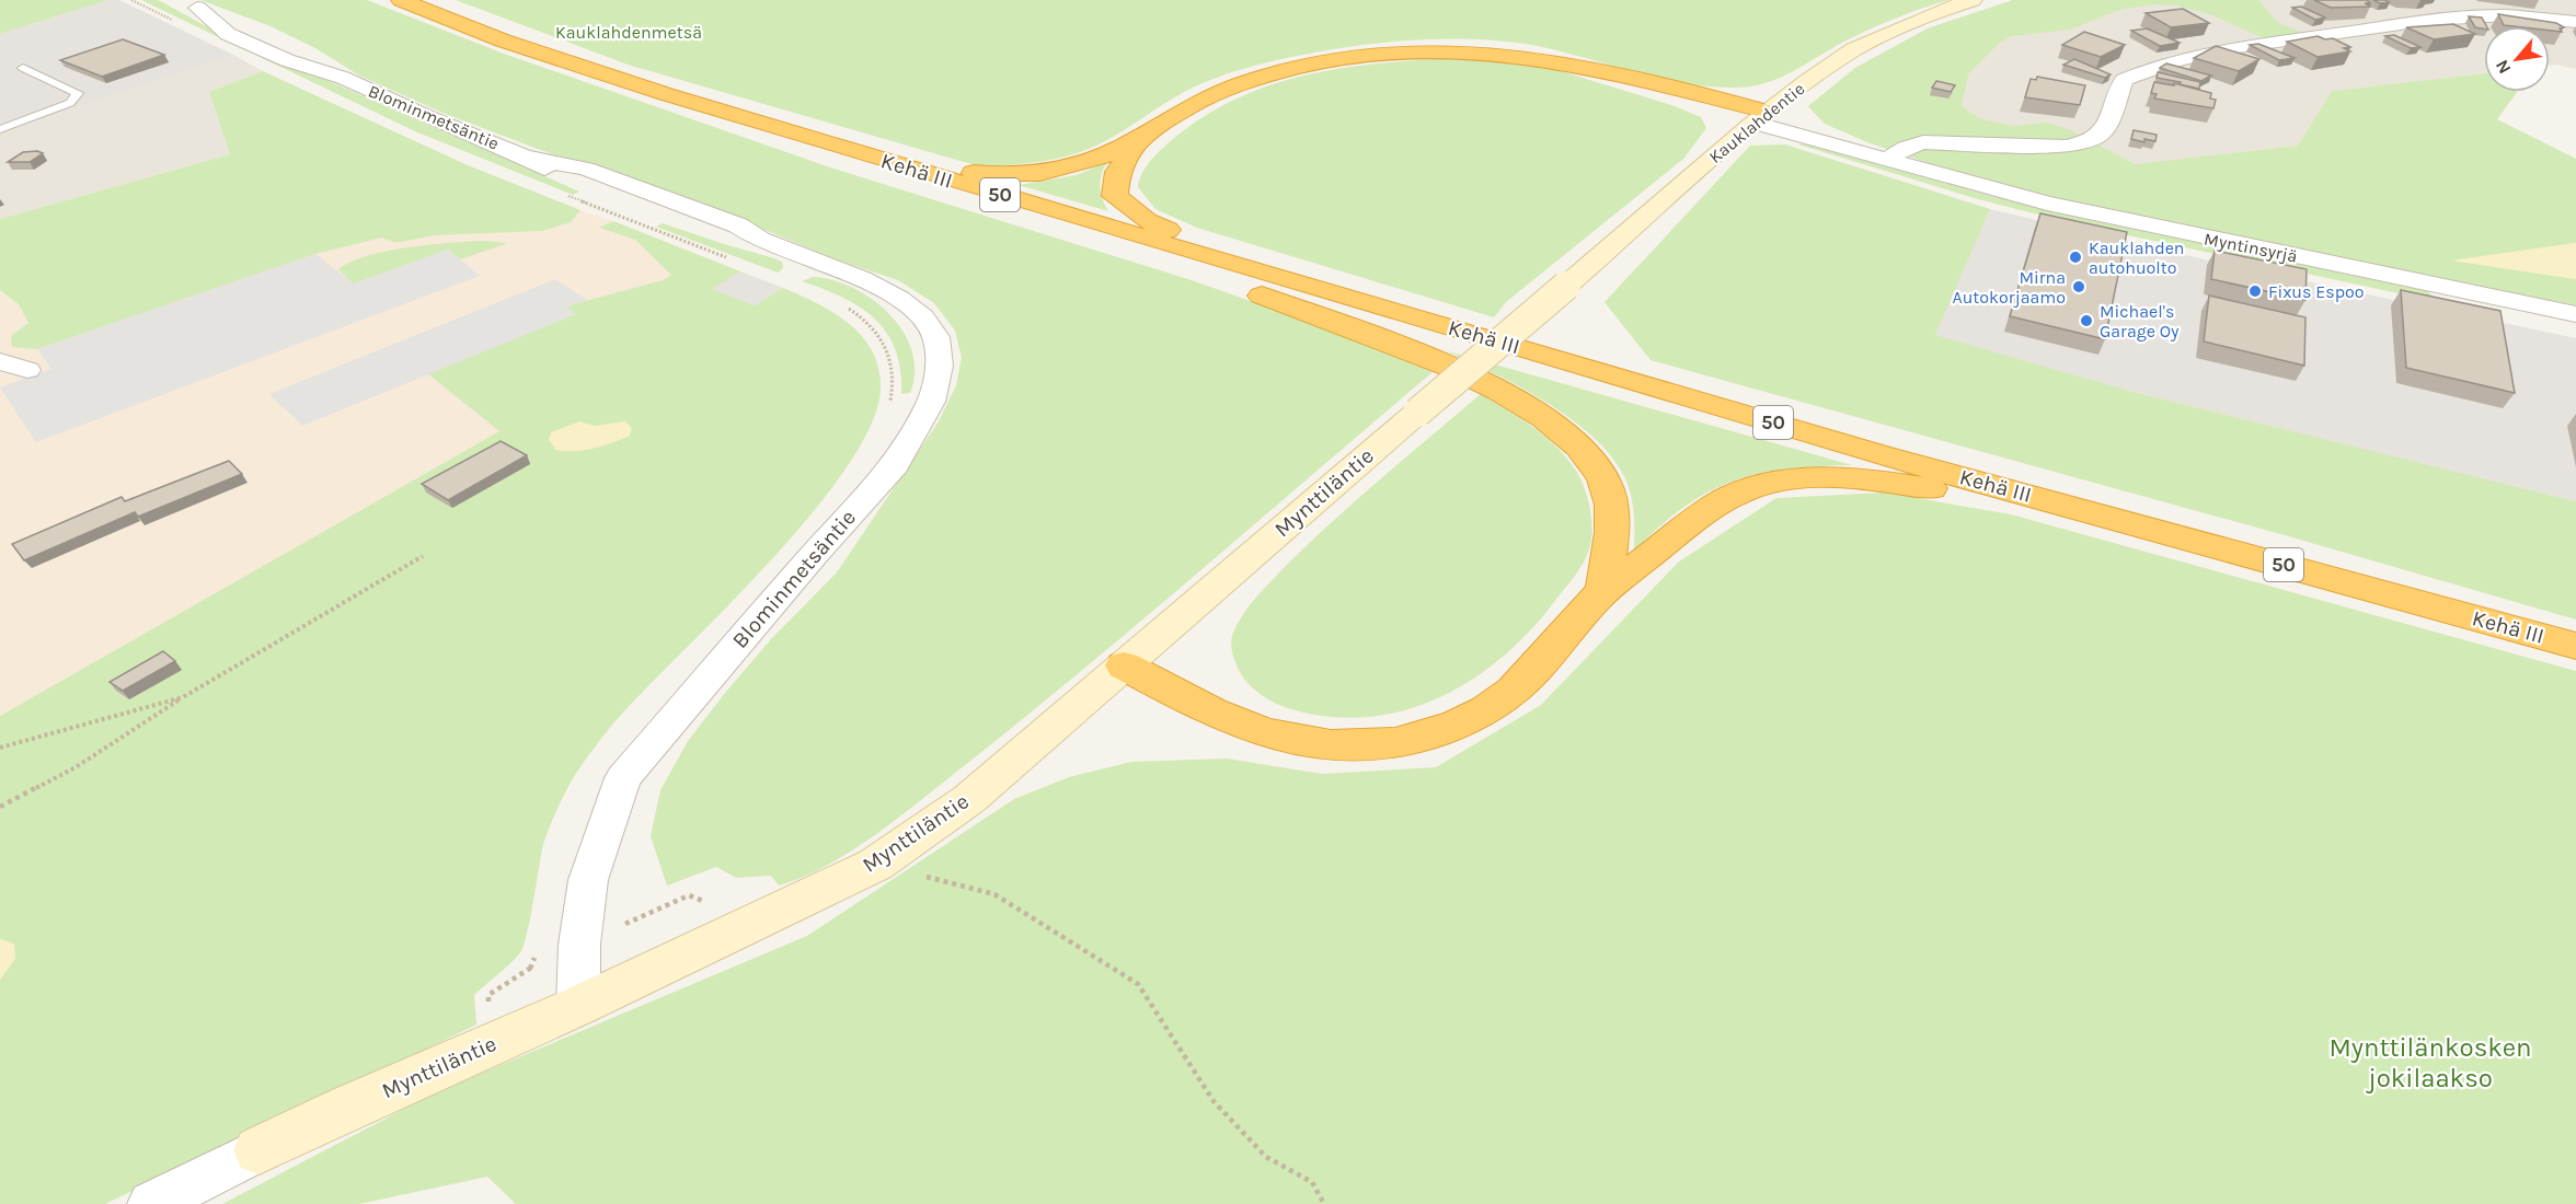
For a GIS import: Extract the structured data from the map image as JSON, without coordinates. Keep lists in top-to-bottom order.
{
  "streets": {
    "highway": ["Kehä III", "50"],
    "street": [
      "Blominmetsäntie",
      "Kauklahdentie",
      "Myntinsyrjä",
      "Mynttiläntie"
    ]
  },
  "crossings": [
    ["Blominmetsäntie", "Mynttiläntie"],
    ["Kauklahdentie", "Myntinsyrjä"],
    ["Kauklahdentie", "Mynttiläntie"]
  ],
  "parks": ["Kauklahdenmetsä", "Mynttilänkosken jokilaakso"],
  "places": [
    "Kauklahden autohuolto",
    "Mirna Autokorjaamo",
    "Fixus Espoo",
    "Michael's Garage Oy"
  ],
  "north": "bottom left"
}
